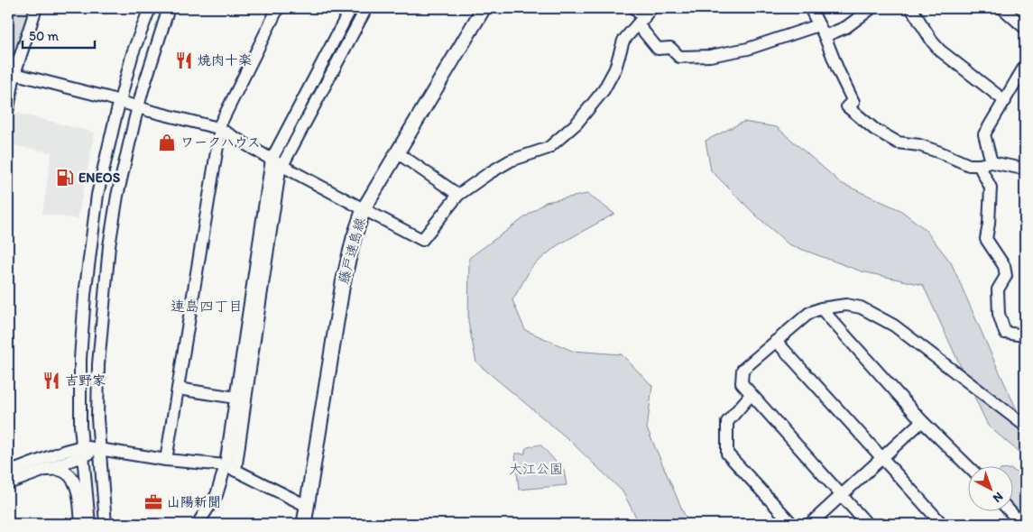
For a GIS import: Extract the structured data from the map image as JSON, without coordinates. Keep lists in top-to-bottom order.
{
  "streets": {
    "main road": ["藤戸連島線"]
  },
  "districts": ["連島四丁目"],
  "parks": ["大江公園"],
  "places": {
    "restaurant": ["焼肉十楽", "吉野家"],
    "shop": ["ワークハウス"],
    "fuel station": ["ENEOS"],
    "office": ["山陽新聞"]
  },
  "scale_bar": "50 m",
  "north": "bottom right"
}
